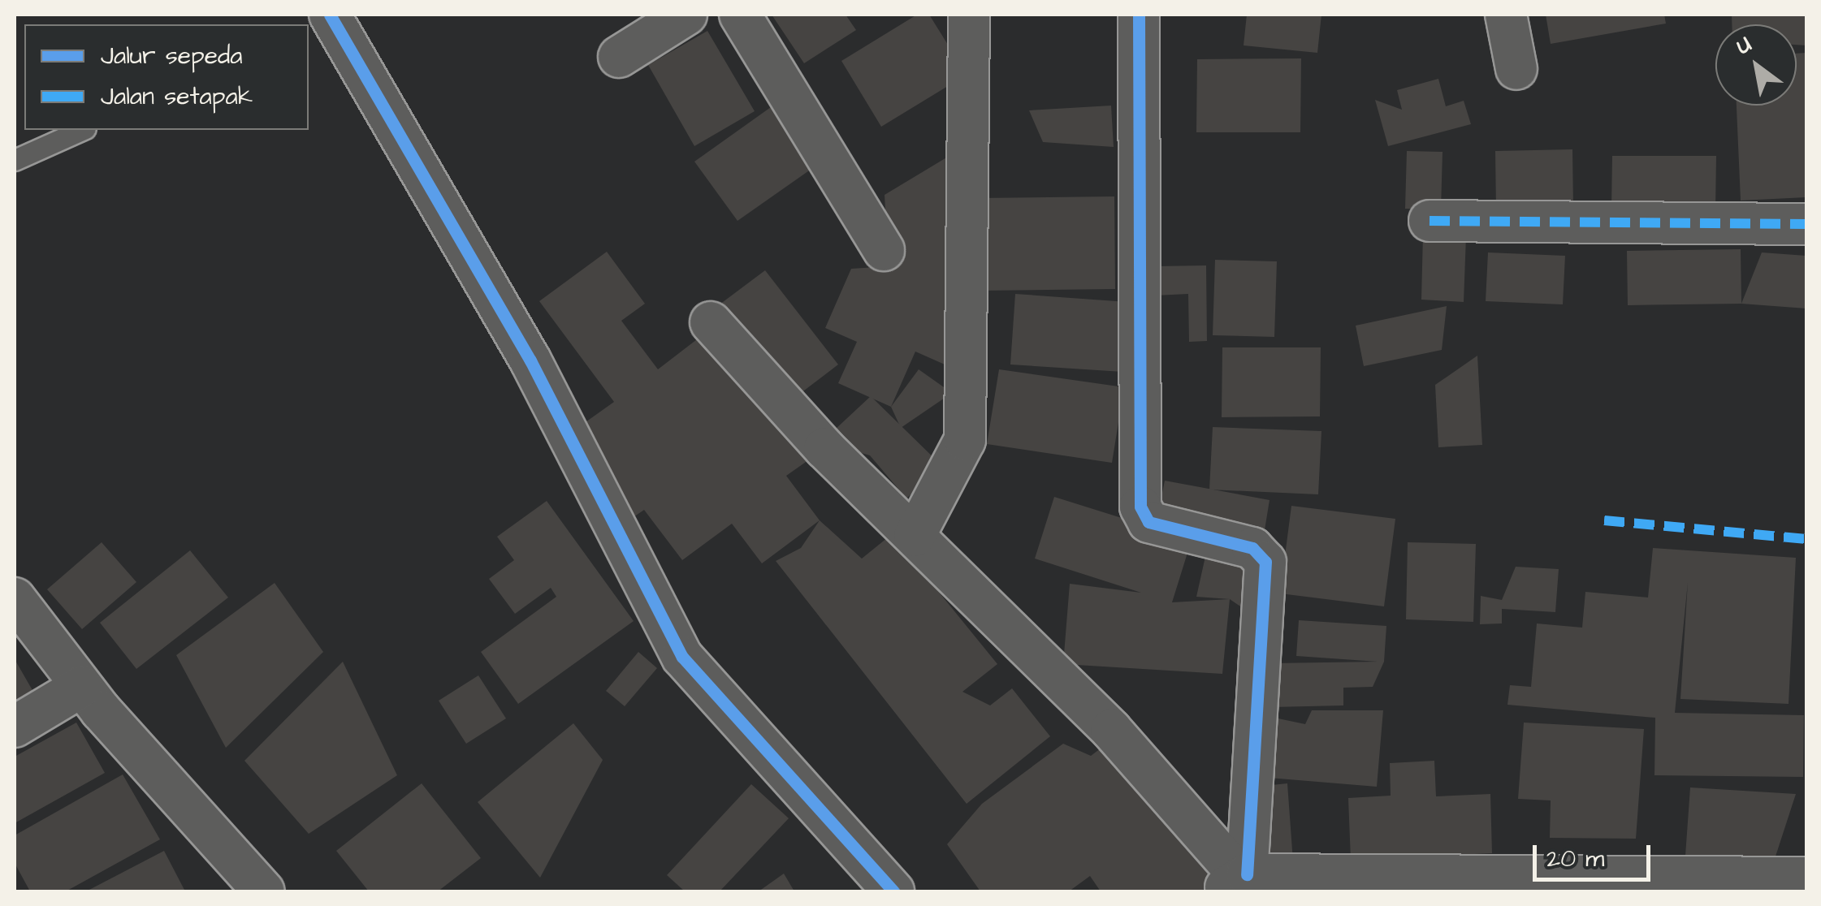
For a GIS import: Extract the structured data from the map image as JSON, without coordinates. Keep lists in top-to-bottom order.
{
  "legend": ["Jalur sepeda", "Jalan setapak"],
  "scale_bar": "20 m",
  "north": "top left"
}
